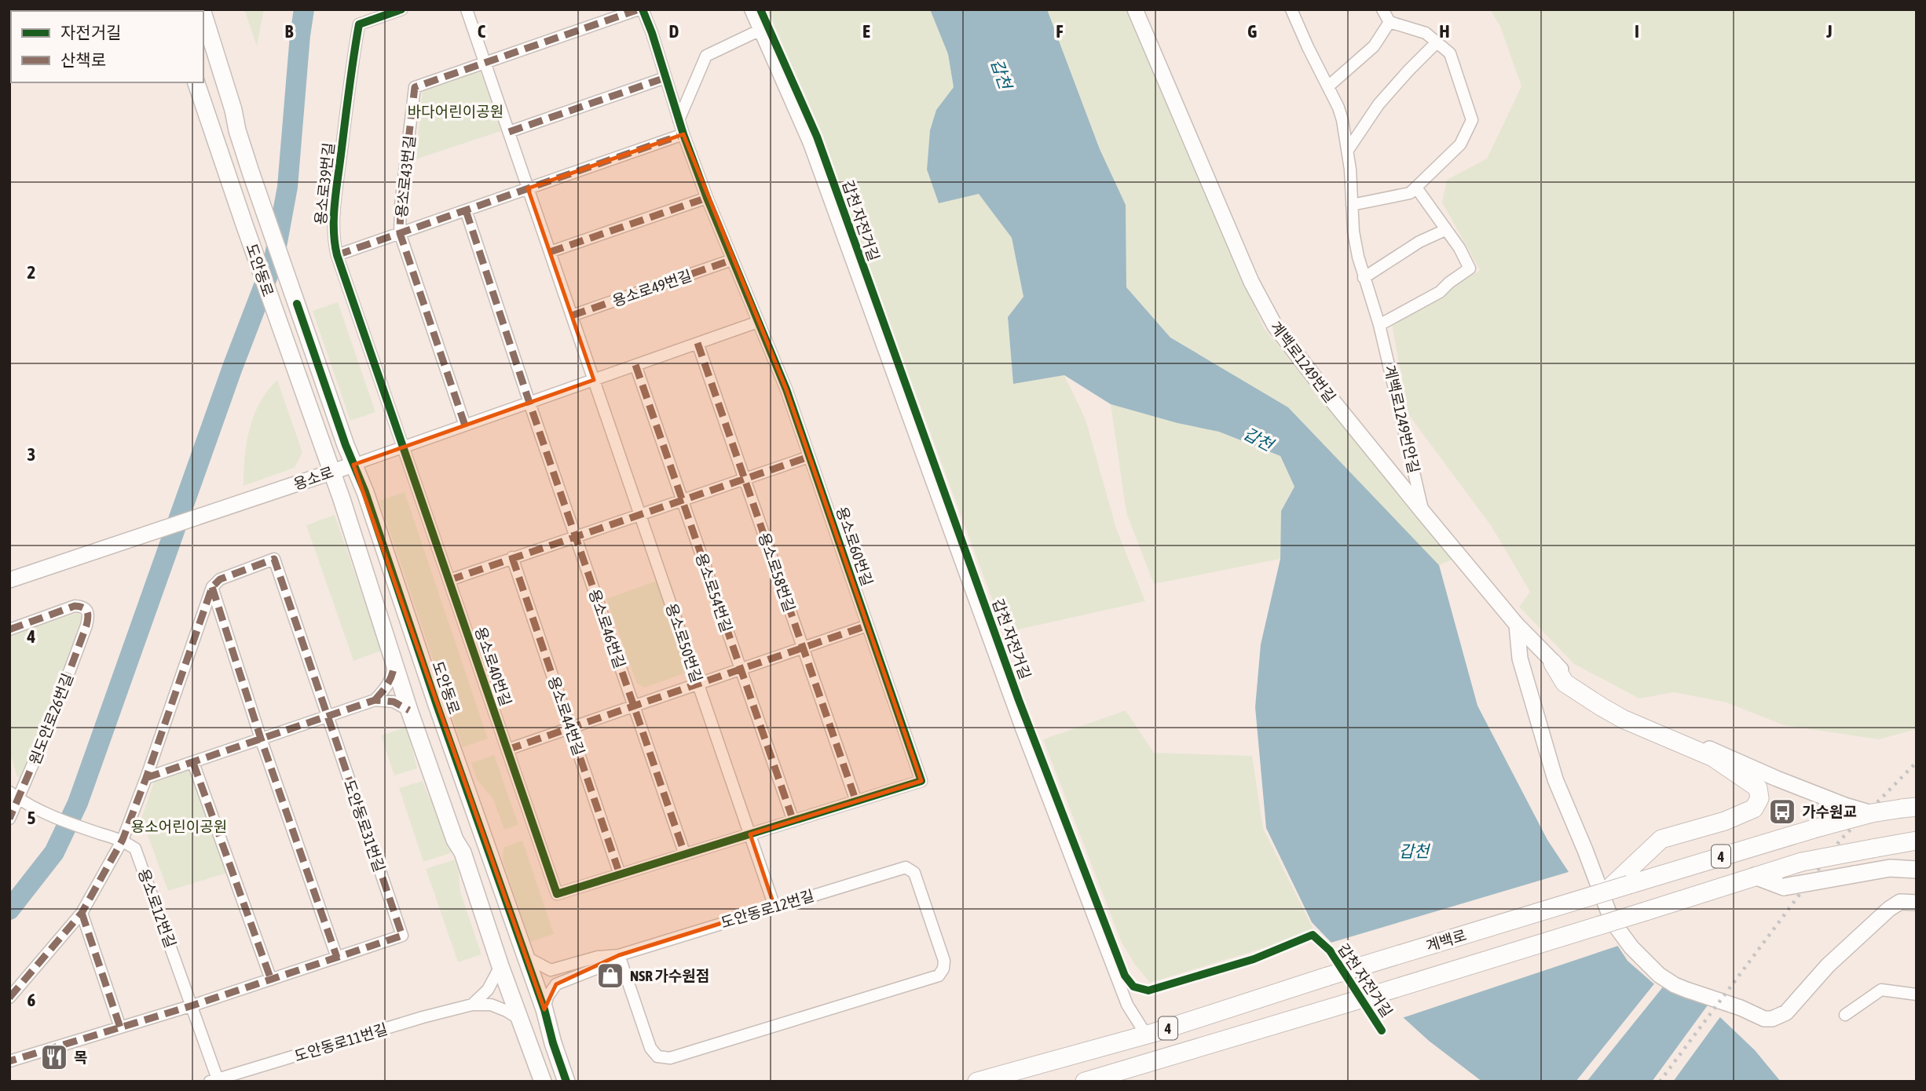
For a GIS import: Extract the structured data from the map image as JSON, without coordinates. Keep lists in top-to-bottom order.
{
  "streets": {
    "main road": ["도안동로", "4", "계백로"],
    "street": [
      "용소로43번길",
      "용소로39번길",
      "용소로49번길",
      "계백로1249번길",
      "계백로1249번안길",
      "용소로",
      "용소로60번길",
      "용소로58번길",
      "용소로54번길",
      "용소로46번길",
      "용소로50번길",
      "용소로40번길",
      "용소로44번길",
      "원도안로26번길",
      "도안동로31번길",
      "용소로12번길",
      "도안동로12번길",
      "도안동로11번길"
    ],
    "cycle path": ["갑천 자전거길"]
  },
  "crossings": [
    ["용소로43번길", "용소로"],
    ["용소로39번길", "용소로"],
    ["용소로39번길", "용소로40번길"],
    ["도안동로", "용소로"],
    ["계백로1249번길", "계백로1249번안길"],
    ["계백로1249번길", "계백로"],
    ["용소로", "용소로60번길"],
    ["용소로", "용소로58번길"],
    ["용소로", "용소로54번길"],
    ["용소로", "용소로46번길"],
    ["용소로", "용소로50번길"],
    ["용소로", "용소로40번길"],
    ["용소로60번길", "용소로58번길"],
    ["용소로50번길", "도안동로12번길"],
    ["용소로40번길", "용소로44번길"],
    ["용소로12번길", "도안동로11번길"]
  ],
  "water": ["갑천"],
  "parks": ["바다어린이공원", "용소어린이공원"],
  "places": {
    "bus stop": ["가수원교"],
    "shop": ["NSR 가수원점"],
    "restaurant": ["목"]
  },
  "legend": ["자전거길", "산책로"],
  "grid": {
    "columns": [
      "B",
      "C",
      "D",
      "E",
      "F",
      "G",
      "H",
      "I",
      "J"
    ],
    "rows": [
      "2",
      "3",
      "4",
      "5",
      "6"
    ]
  }
}
